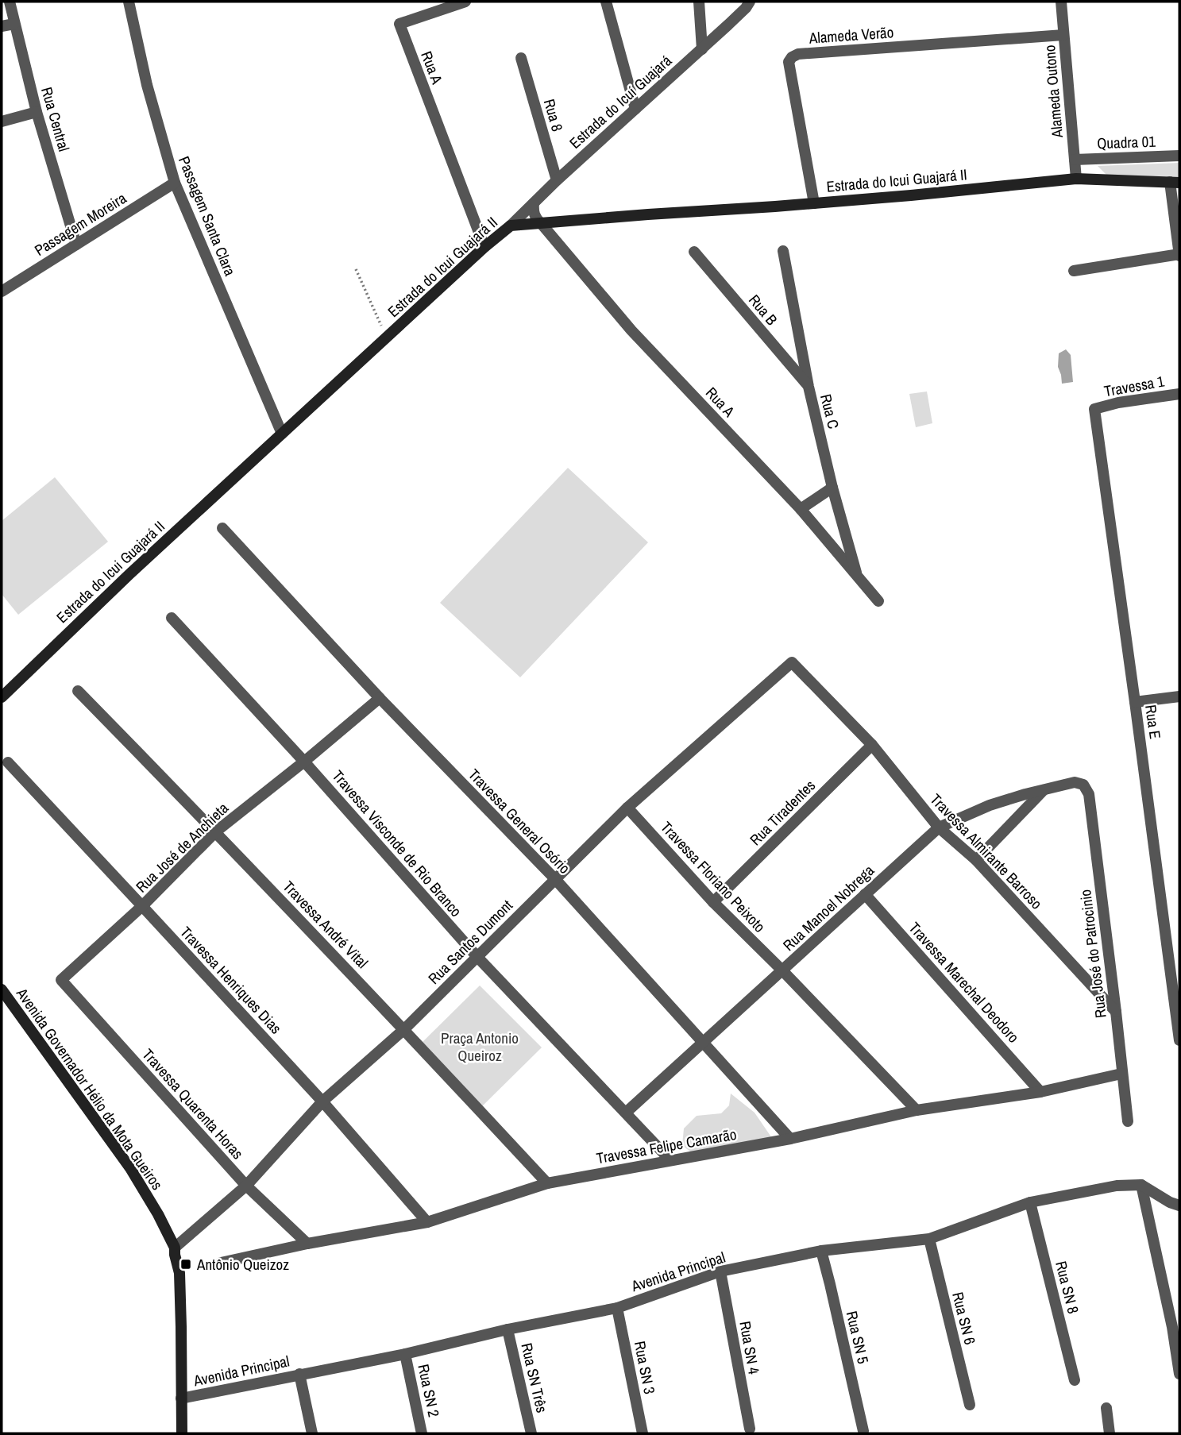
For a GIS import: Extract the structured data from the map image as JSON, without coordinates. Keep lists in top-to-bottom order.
{
  "streets": {
    "main road": ["Estrada do Icui Guajará II", "Avenida Governador Hélio da Mota Gueiros"],
    "street": [
      "Alameda Verão",
      "Rua A",
      "Alameda Outono",
      "Estrada do Icuí Guajará",
      "Rua 8",
      "Rua Central",
      "Quadra 01",
      "Passagem Santa Clara",
      "Passagem Moreira",
      "Rua B",
      "Travessa 1",
      "Rua C",
      "Rua E",
      "Rua Tiradentes",
      "Travessa General Osório",
      "Travessa Visconde de Rio Branco",
      "Rua José de Anchieta",
      "Travessa Almirante Barroso",
      "Travessa Floriano Peixoto",
      "Rua Manoel Nobrega",
      "Travessa André Vital",
      "Rua Santos Dumont",
      "Rua José do Patrocinio",
      "Travessa Henriques Dias",
      "Travessa Marechal Deodoro",
      "Travessa Quarenta Horas",
      "Travessa Felipe Camarão",
      "Avenida Principal",
      "Rua SN 8",
      "Rua SN 6",
      "Rua SN 5",
      "Rua SN 4",
      "Rua SN 3",
      "Rua SN Três",
      "Rua SN 2"
    ]
  },
  "crossings": [
    ["Alameda Verão", "Alameda Outono"],
    ["Alameda Verão", "Estrada do Icui Guajará II"],
    ["Rua A", "Estrada do Icui Guajará II"],
    ["Rua A", "Rua C"],
    ["Alameda Outono", "Quadra 01"],
    ["Alameda Outono", "Estrada do Icui Guajará II"],
    ["Estrada do Icuí Guajará", "Rua 8"],
    ["Estrada do Icuí Guajará", "Estrada do Icui Guajará II"],
    ["Rua Central", "Passagem Moreira"],
    ["Estrada do Icui Guajará II", "Passagem Santa Clara"],
    ["Passagem Santa Clara", "Passagem Moreira"],
    ["Rua B", "Rua C"],
    ["Travessa 1", "Rua E"],
    ["Rua Tiradentes", "Travessa Almirante Barroso"],
    ["Rua Tiradentes", "Travessa Floriano Peixoto"],
    ["Travessa General Osório", "Rua José de Anchieta"],
    ["Travessa General Osório", "Rua Manoel Nobrega"],
    ["Travessa General Osório", "Rua Santos Dumont"],
    ["Travessa General Osório", "Travessa Felipe Camarão"],
    ["Travessa Visconde de Rio Branco", "Rua José de Anchieta"],
    ["Travessa Visconde de Rio Branco", "Rua Manoel Nobrega"],
    ["Travessa Visconde de Rio Branco", "Rua Santos Dumont"],
    ["Travessa Visconde de Rio Branco", "Travessa Felipe Camarão"],
    ["Rua José de Anchieta", "Travessa André Vital"],
    ["Rua José de Anchieta", "Travessa Henriques Dias"],
    ["Rua José de Anchieta", "Travessa Quarenta Horas"],
    ["Travessa Almirante Barroso", "Rua Manoel Nobrega"],
    ["Travessa Almirante Barroso", "Rua Santos Dumont"],
    ["Travessa Almirante Barroso", "Rua José do Patrocinio"],
    ["Travessa Floriano Peixoto", "Rua Manoel Nobrega"],
    ["Travessa Floriano Peixoto", "Rua Santos Dumont"],
    ["Travessa Floriano Peixoto", "Travessa Felipe Camarão"],
    ["Rua Manoel Nobrega", "Rua José do Patrocinio"],
    ["Rua Manoel Nobrega", "Travessa Marechal Deodoro"],
    ["Travessa André Vital", "Rua Santos Dumont"],
    ["Travessa André Vital", "Travessa Felipe Camarão"],
    ["Rua Santos Dumont", "Travessa Henriques Dias"],
    ["Rua Santos Dumont", "Avenida Governador Hélio da Mota Gueiros"],
    ["Rua Santos Dumont", "Travessa Quarenta Horas"],
    ["Rua José do Patrocinio", "Travessa Felipe Camarão"],
    ["Travessa Henriques Dias", "Travessa Felipe Camarão"],
    ["Travessa Marechal Deodoro", "Travessa Felipe Camarão"],
    ["Avenida Governador Hélio da Mota Gueiros", "Avenida Principal"],
    ["Travessa Quarenta Horas", "Travessa Felipe Camarão"],
    ["Avenida Principal", "Rua SN 8"],
    ["Avenida Principal", "Rua SN 6"],
    ["Avenida Principal", "Rua SN 5"],
    ["Avenida Principal", "Rua SN 4"],
    ["Avenida Principal", "Rua SN 3"],
    ["Avenida Principal", "Rua SN Três"],
    ["Avenida Principal", "Rua SN 2"]
  ],
  "parks": ["Praça Antonio Queiroz"],
  "places": {
    "transit": ["Antônio Queizoz"]
  }
}
